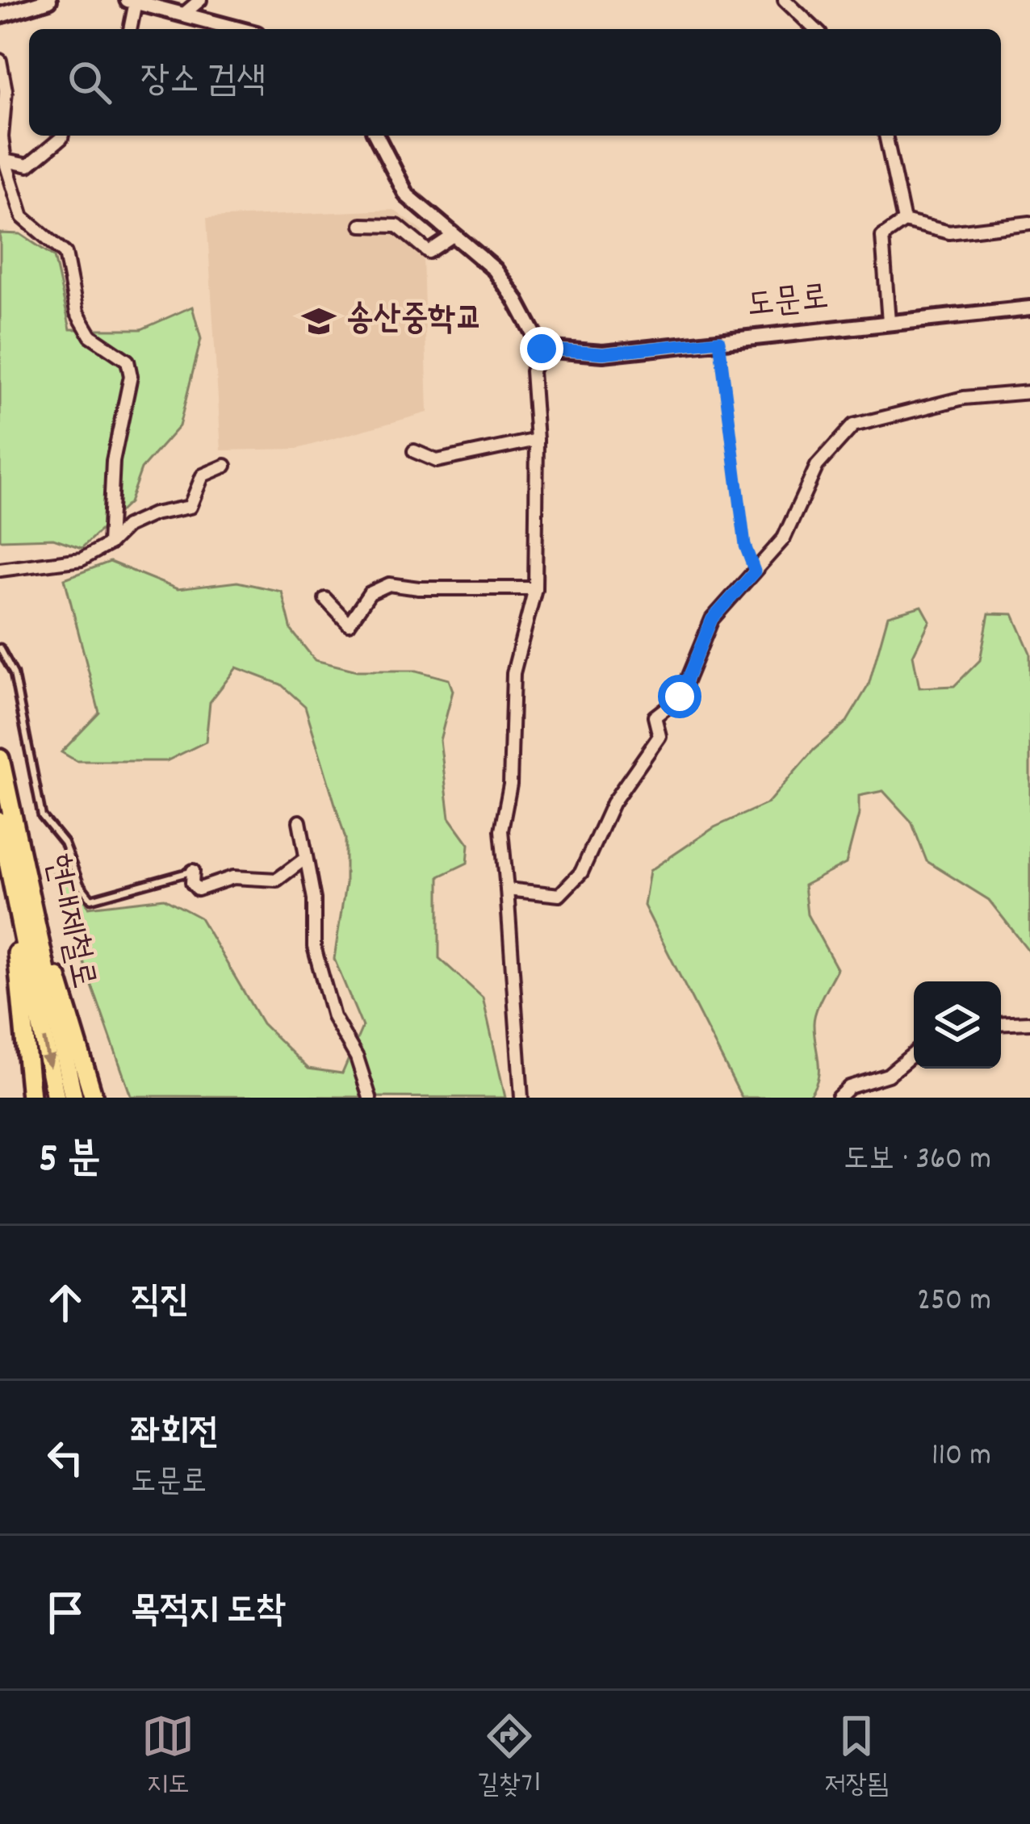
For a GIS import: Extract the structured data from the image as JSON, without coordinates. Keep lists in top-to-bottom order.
{
  "streets": {
    "highway": ["현대제철로"],
    "street": ["도문로"]
  },
  "places": {
    "school or university": ["송산중학교"]
  },
  "page": {
    "search": "장소 검색",
    "heading": ["5 분", "도보 · 360 m"],
    "list": [
      ["직진", "250 m"],
      ["좌회전", "도문로", "110 m"],
      "목적지 도착"
    ],
    "nav": ["지도", "길찾기", "저장됨"]
  }
}
